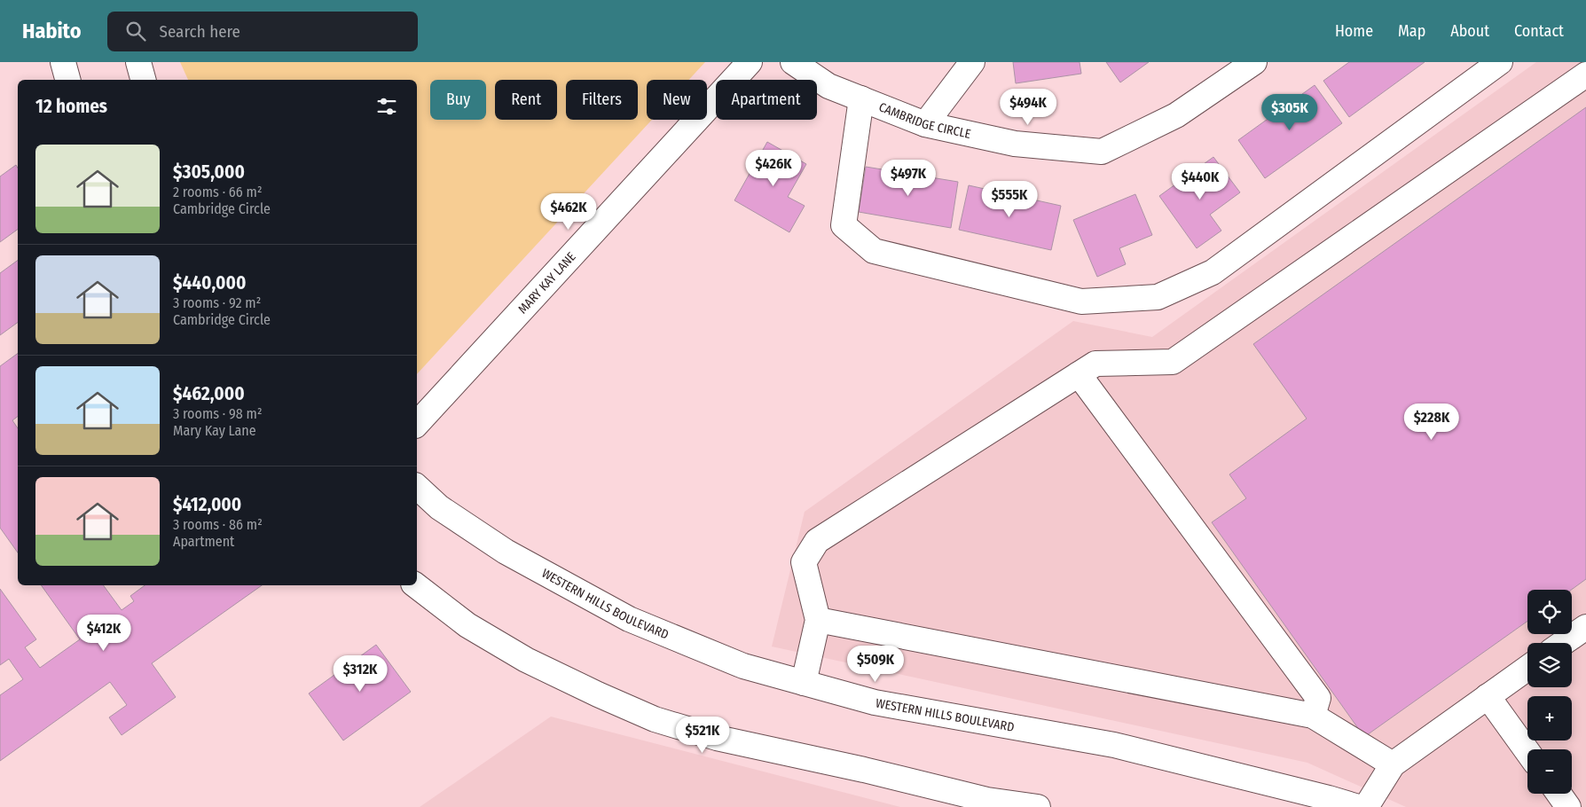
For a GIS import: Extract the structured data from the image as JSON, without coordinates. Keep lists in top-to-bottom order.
{
  "streets": {
    "street": ["CAMBRIDGE CIRCLE", "MARY KAY LANE", "WESTERN HILLS BOULEVARD"]
  },
  "page": {
    "header": "Habito",
    "search": "Search here",
    "nav": [
      "Home",
      "Map",
      "About",
      "Contact"
    ],
    "chip": [
      "Buy",
      "Rent",
      "Filters",
      "New",
      "Apartment"
    ],
    "heading": "12 homes",
    "price": [
      "$494K",
      "$305K",
      "$426K",
      "$497K",
      "$440K",
      "$555K",
      "$462K",
      "$228K",
      "$412K",
      "$509K",
      "$312K",
      "$521K"
    ],
    "list": [
      {
        "name": "$305,000",
        "note": "2 rooms · 66 m² · Cambridge Circle"
      },
      {
        "name": "$440,000",
        "note": "3 rooms · 92 m² · Cambridge Circle"
      },
      {
        "name": "$462,000",
        "note": "3 rooms · 98 m² · Mary Kay Lane"
      },
      {
        "name": "$412,000",
        "note": "3 rooms · 86 m² · Apartment"
      }
    ],
    "map_buttons": ["+", "−"]
  }
}
